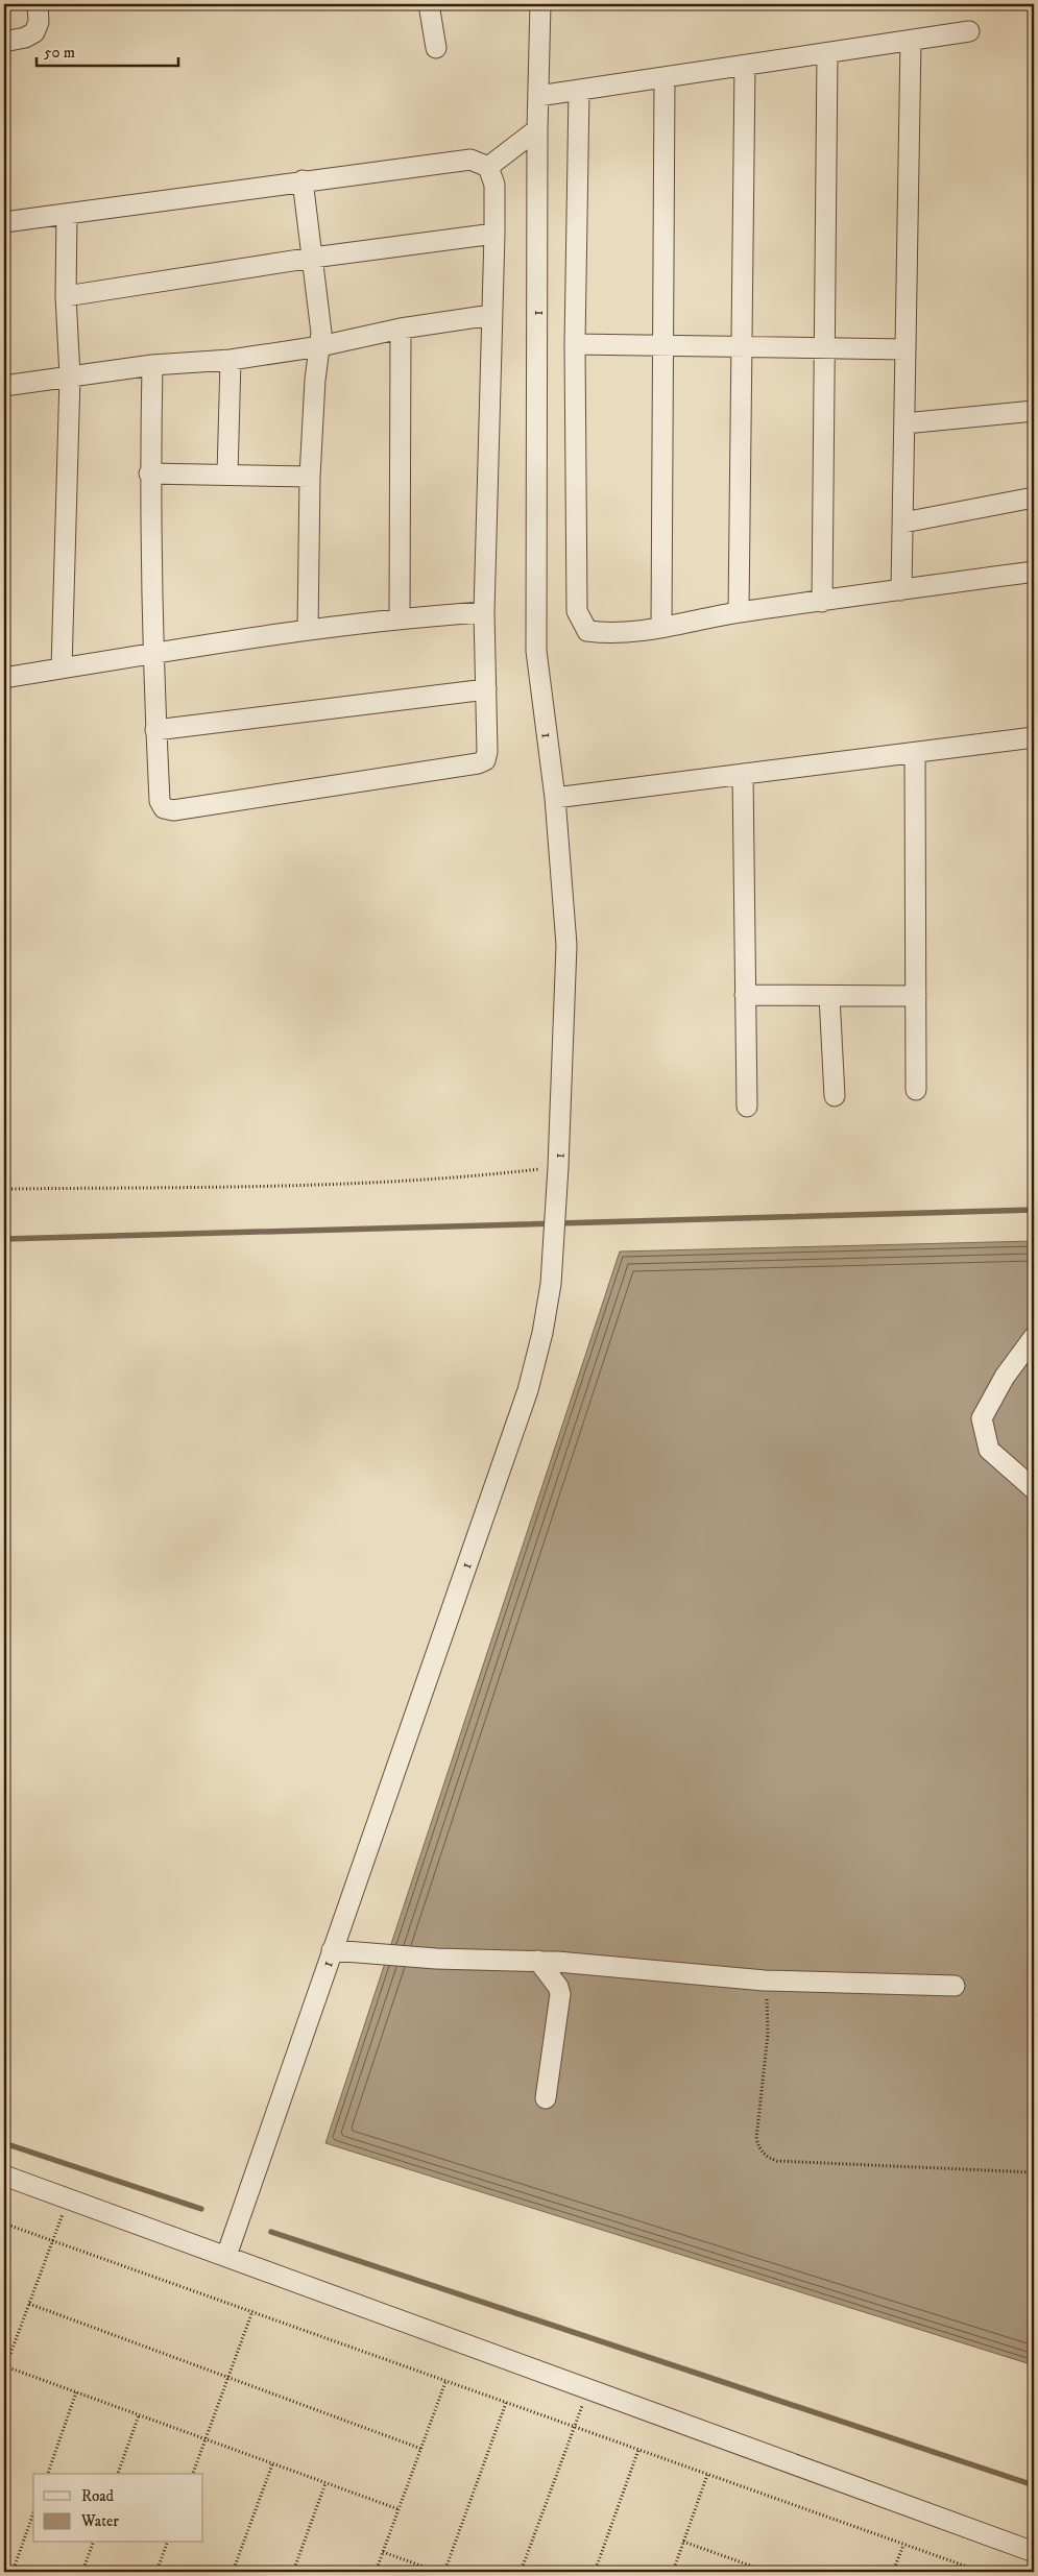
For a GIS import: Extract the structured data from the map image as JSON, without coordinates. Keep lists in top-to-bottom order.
{
  "streets": {
    "street": ["1"]
  },
  "legend": ["Road", "Water"],
  "scale_bar": "50 m"
}
